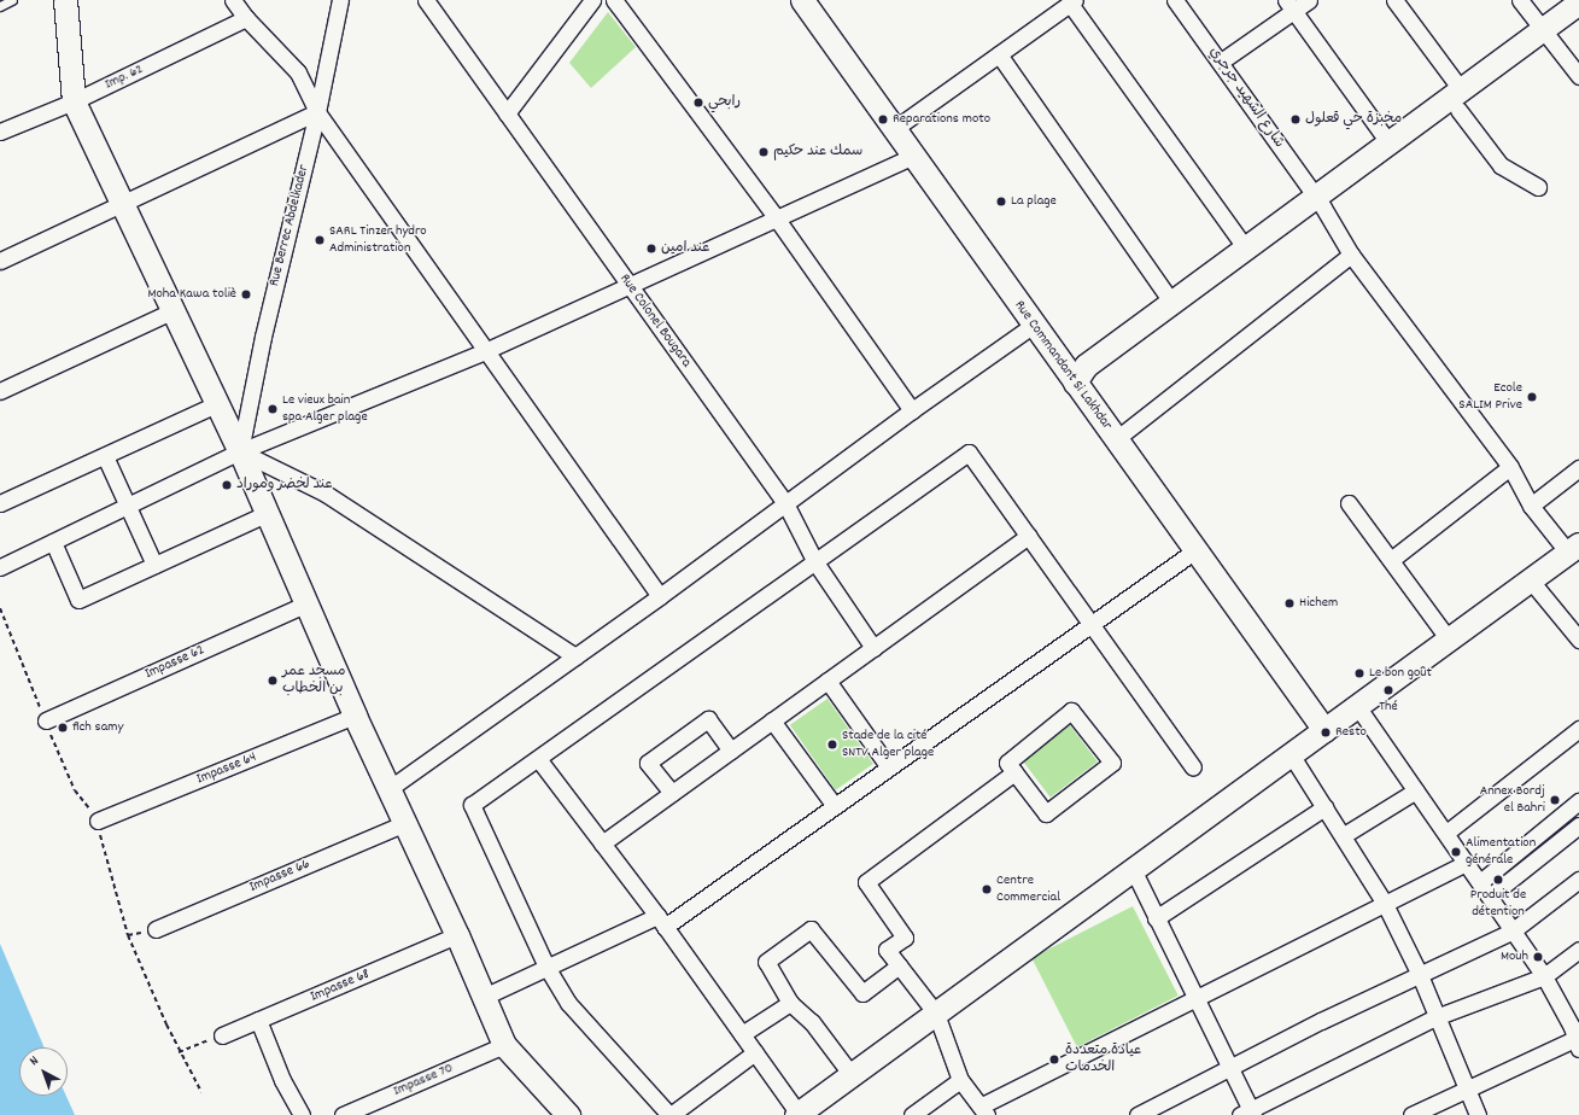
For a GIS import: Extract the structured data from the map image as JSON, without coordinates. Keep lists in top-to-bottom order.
{
  "streets": {
    "street": [
      "Imp. 62",
      "شارع الشهيد جرجري",
      "Rue Berrec Abdelkader",
      "Rue Colonel Bougara",
      "Rue Commandant Si Lakhdar",
      "Impasse 62",
      "Impasse 64",
      "Impasse 66",
      "Impasse 68",
      "Impasse 70"
    ]
  },
  "places": [
    "رابحي",
    "Reparations moto",
    "مخبزة حي قعلول",
    "سمك عند حكيم",
    "La plage",
    "SARL Tinzer hydro Administration",
    "عند امين",
    "Moha Kawa toliè",
    "Ecole SALIM Prive",
    "Le vieux bain spa Alger plage",
    "عند لخضر وموراد",
    "Hichem",
    "Le bon goût",
    "مسجد عمر بن الخطاب",
    "Thé",
    "fich samy",
    "Resto",
    "Stade de la cité SNTV Alger plage",
    "Annex Bordj el Bahri",
    "Alimentation générale",
    "Produit de détention",
    "Centre Commercial",
    "Mouh",
    "عيادة متعددة الخدمات"
  ],
  "north": "top left"
}
